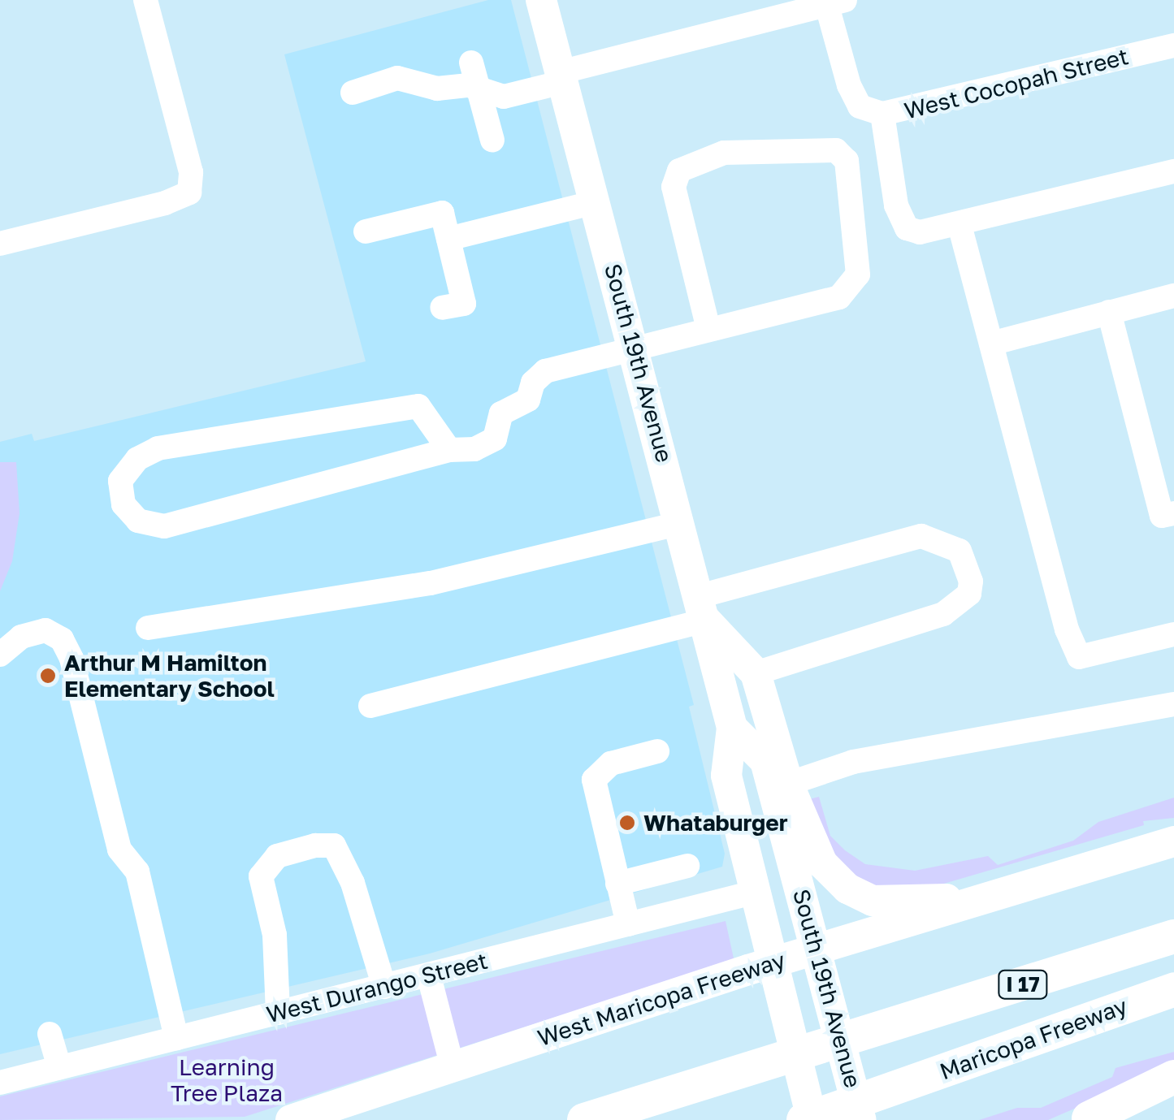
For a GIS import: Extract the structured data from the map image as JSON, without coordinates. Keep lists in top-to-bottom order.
{
  "streets": {
    "highway": ["I 17", "Maricopa Freeway"],
    "main road": ["South 19th Avenue", "West Maricopa Freeway"],
    "street": ["West Cocopah Street", "West Durango Street"]
  },
  "crossings": [
    ["South 19th Avenue", "West Durango Street"],
    ["South 19th Avenue", "West Maricopa Freeway"]
  ],
  "parks": ["Learning Tree Plaza"],
  "places": ["Arthur M Hamilton Elementary School", "Whataburger"]
}
